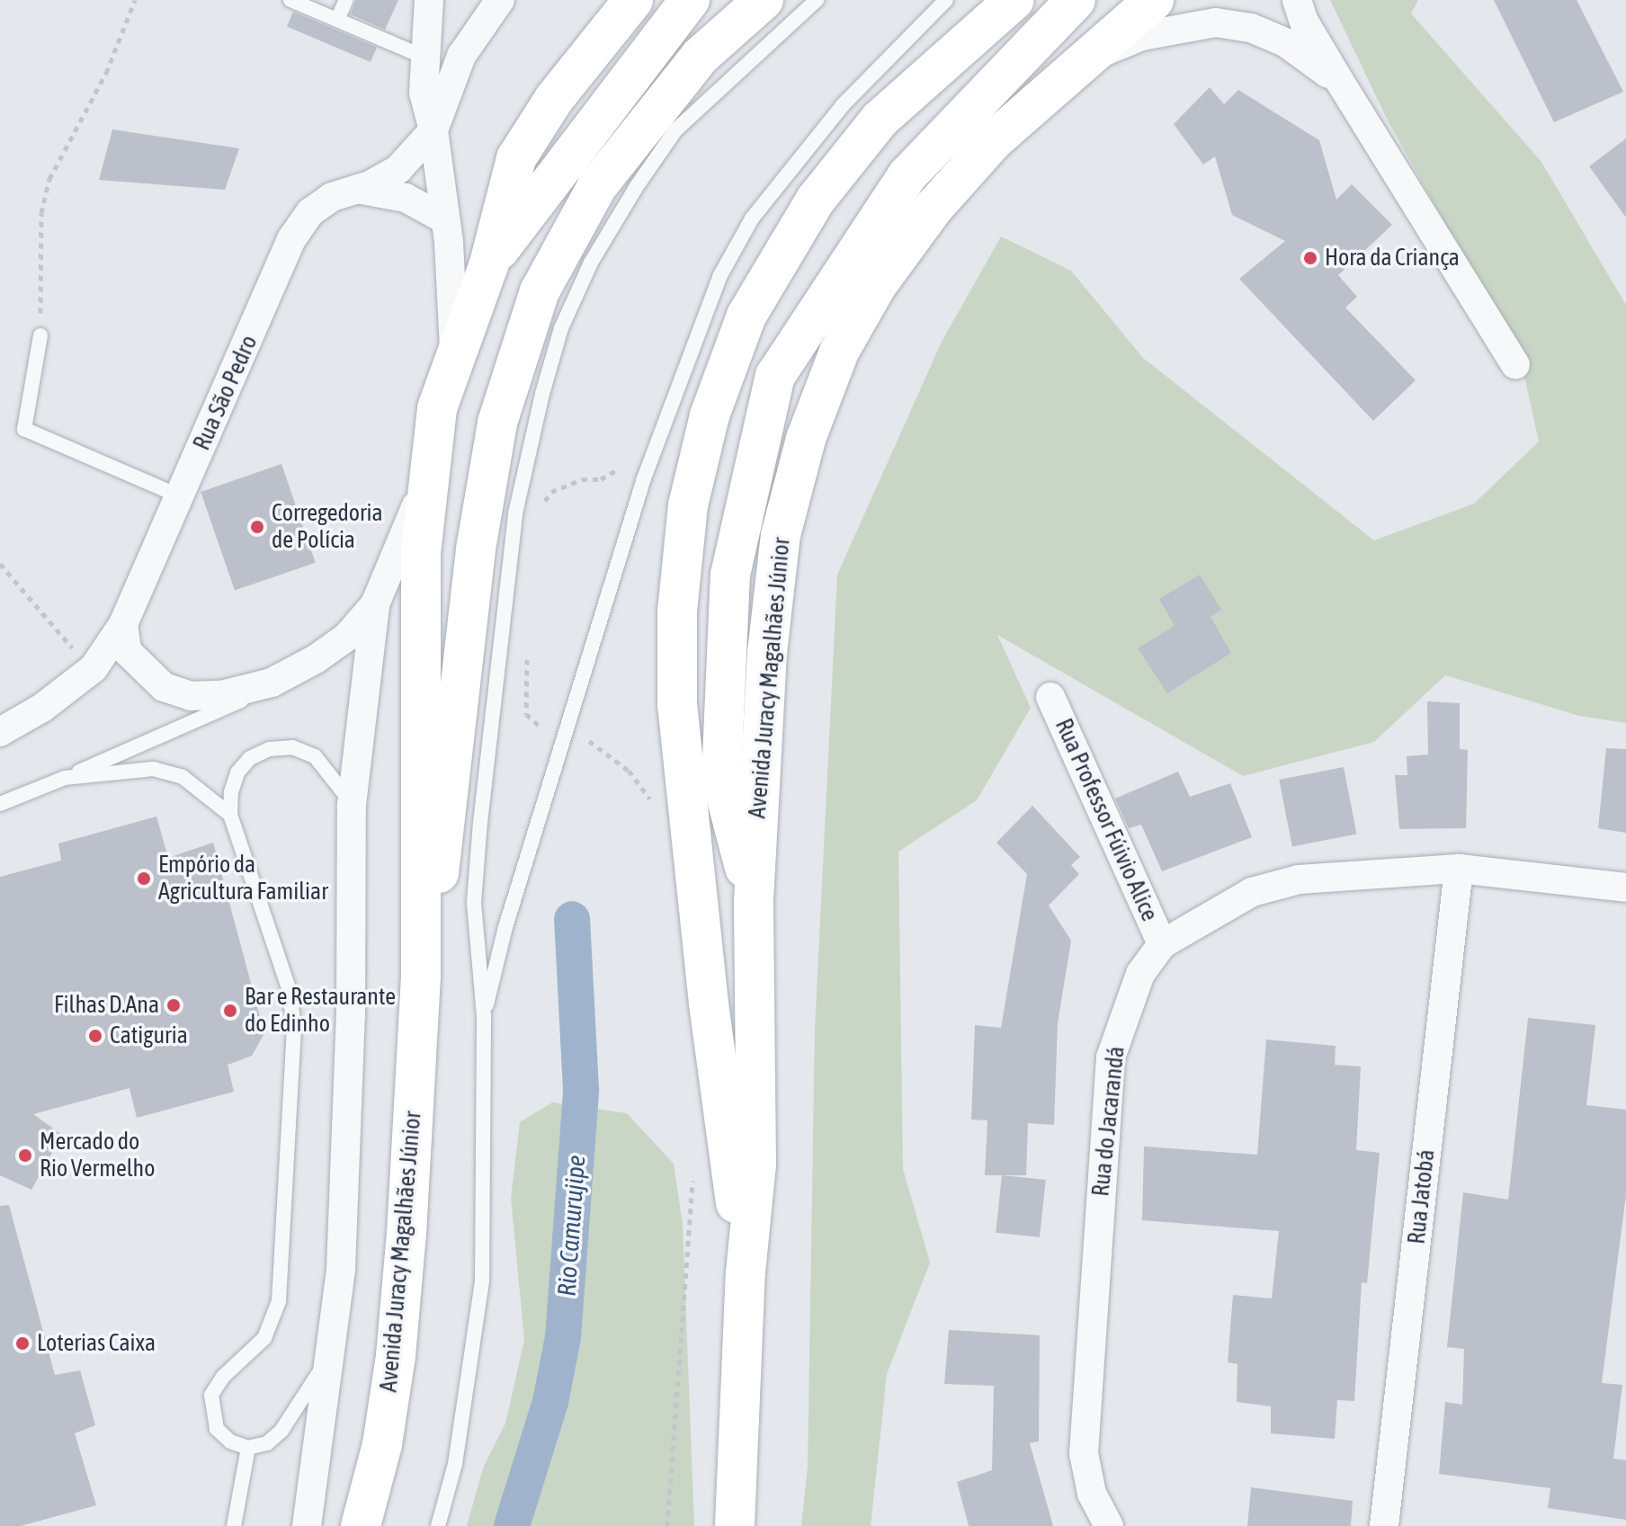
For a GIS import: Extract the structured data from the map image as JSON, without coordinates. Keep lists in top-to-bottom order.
{
  "streets": {
    "main road": ["Avenida Juracy Magalhães Júnior"],
    "street": [
      "Rua São Pedro",
      "Rua Professor Fúivio Alice",
      "Rua do Jacarandá",
      "Rua Jatobá"
    ]
  },
  "crossings": [
    ["Rua Professor Fúivio Alice", "Rua do Jacarandá"],
    ["Rua do Jacarandá", "Rua Jatobá"]
  ],
  "water": ["Rio Camurujipe"],
  "places": [
    "Hora da Criança",
    "Corregedoria de Polícia",
    "Empório da Agricultura Familiar",
    "Filhas D.Ana",
    "Bar e Restaurante do Edinho",
    "Catiguria",
    "Mercado do Rio Vermelho",
    "Loterias Caixa"
  ]
}
